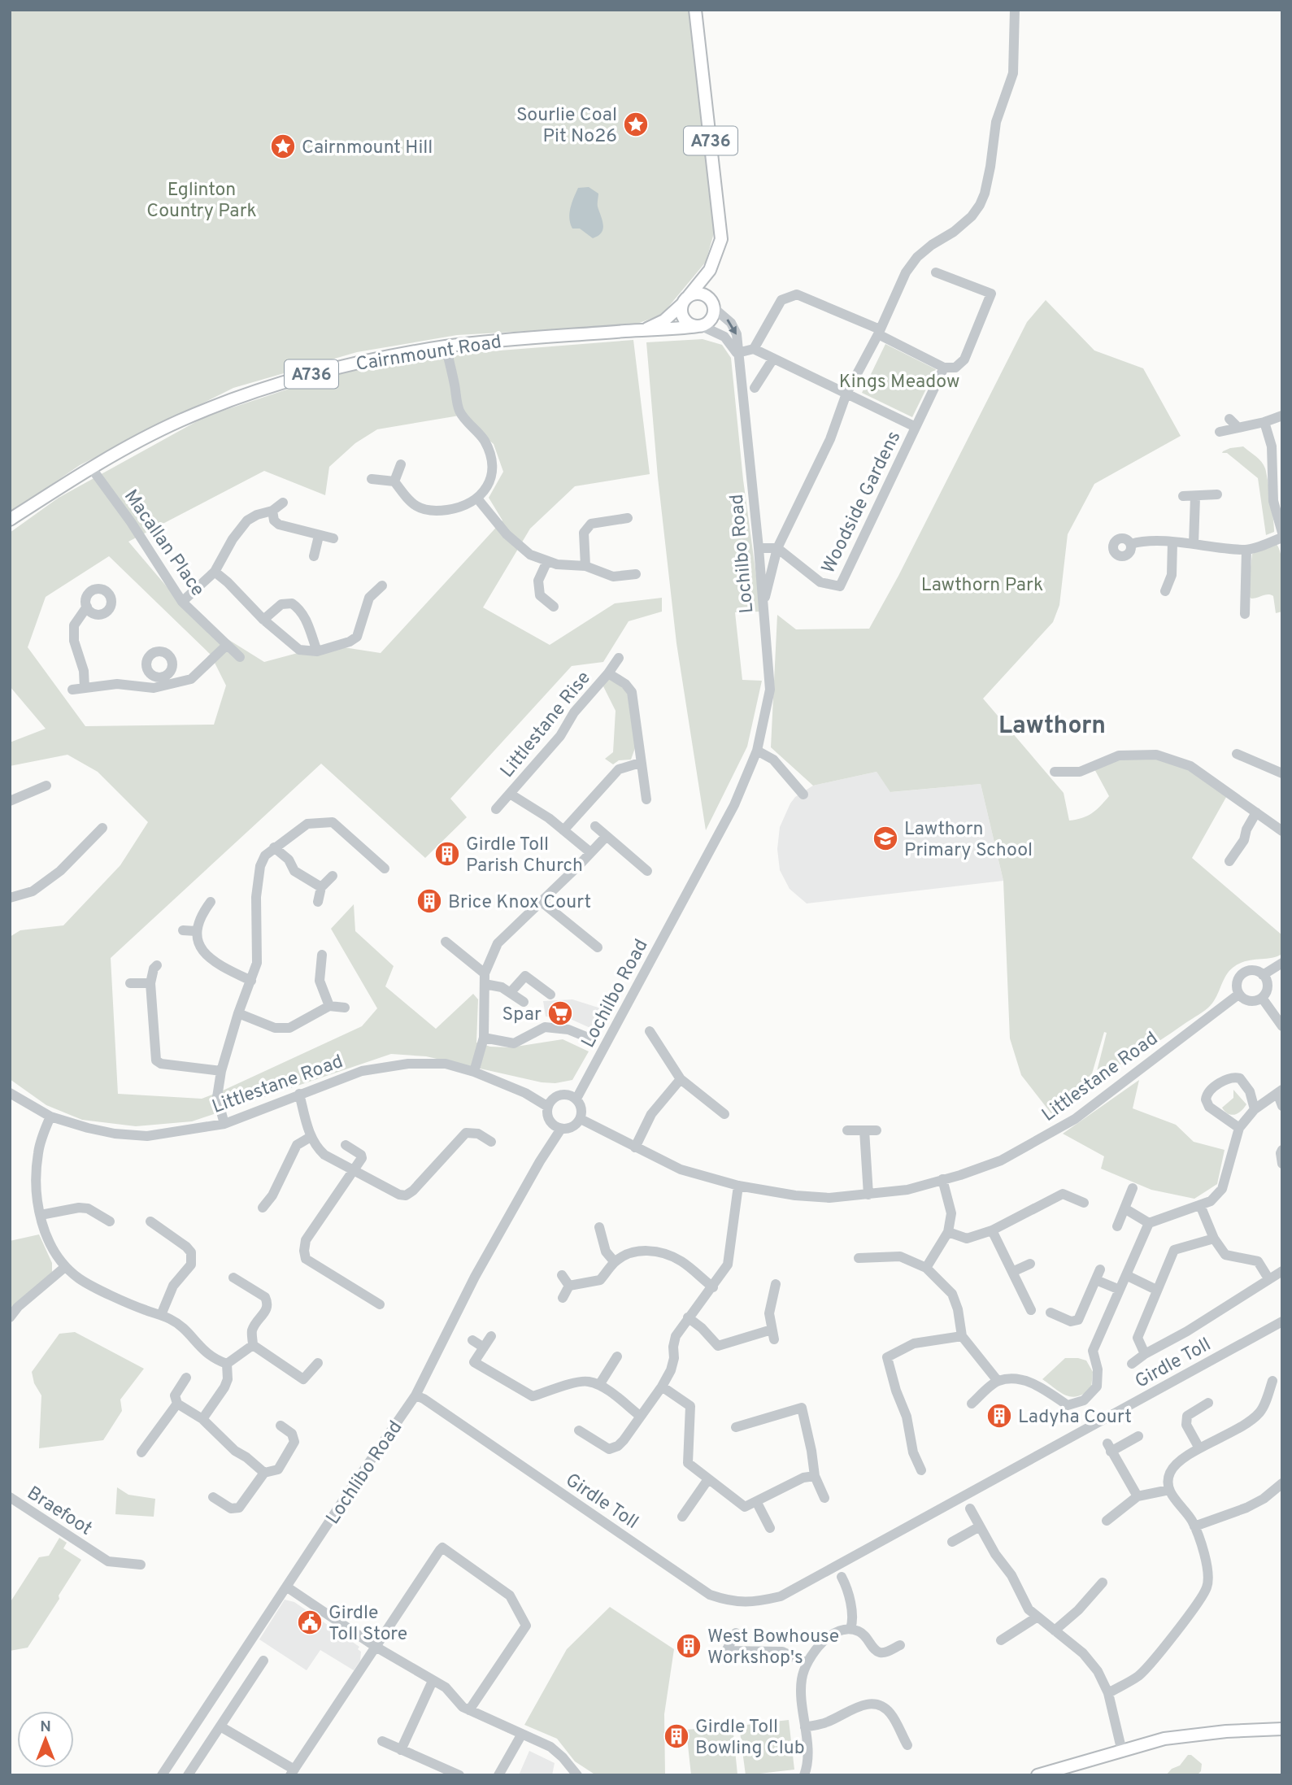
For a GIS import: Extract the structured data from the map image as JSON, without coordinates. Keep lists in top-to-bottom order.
{
  "streets": {
    "main road": ["A736", "Cairnmount Road"],
    "street": [
      "Woodside Gardens",
      "Macallan Place",
      "Lochilbo Road",
      "Littlestane Rise",
      "Littlestane Road",
      "Girdle Toll",
      "Lochlibo Road",
      "Braefoot"
    ]
  },
  "crossings": [
    ["A736", "Cairnmount Road"],
    ["A736", "Lochilbo Road"],
    ["Cairnmount Road", "Macallan Place"],
    ["Cairnmount Road", "Lochilbo Road"],
    ["Lochilbo Road", "Littlestane Road"],
    ["Lochilbo Road", "Lochlibo Road"],
    ["Littlestane Road", "Lochlibo Road"],
    ["Girdle Toll", "Lochlibo Road"]
  ],
  "districts": ["Lawthorn"],
  "parks": ["Eglinton Country Park", "Kings Meadow", "Lawthorn Park"],
  "places": {
    "place": ["Sourlie Coal Pit No26", "Cairnmount Hill"],
    "school or university": ["Lawthorn Primary School"],
    "building": [
      "Girdle Toll Parish Church",
      "Brice Knox Court",
      "Ladyha Court",
      "West Bowhouse Workshop's",
      "Girdle Toll Bowling Club"
    ],
    "supermarket": ["Spar"],
    "public building": ["Girdle Toll Store"]
  },
  "north": "top"
}
